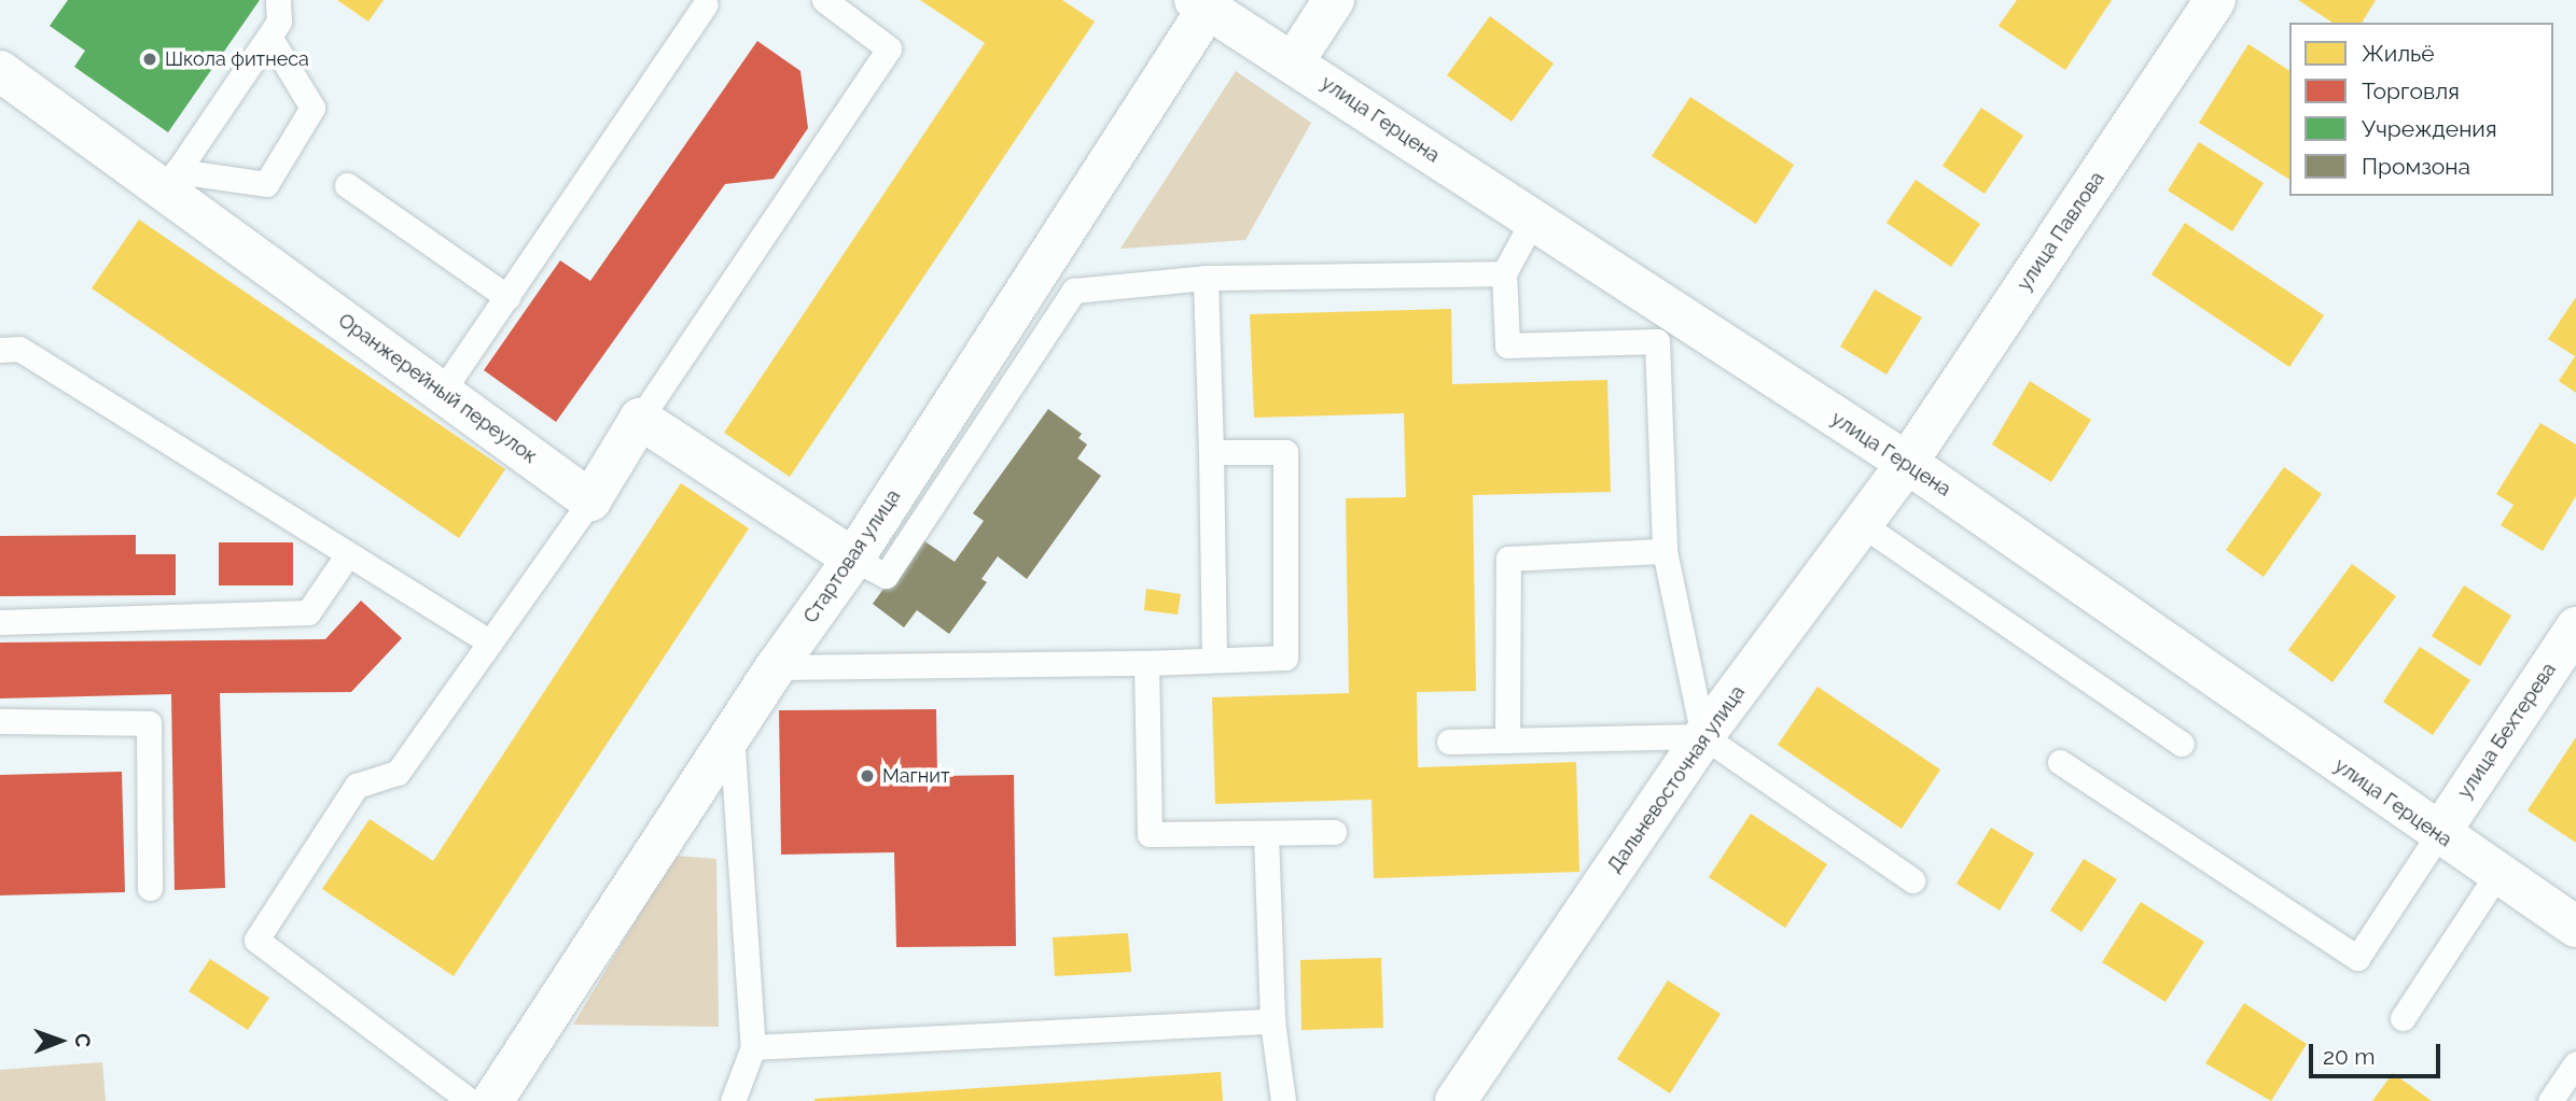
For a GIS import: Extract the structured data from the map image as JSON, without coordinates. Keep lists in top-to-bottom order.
{
  "streets": {
    "street": [
      "улица Герцена",
      "улица Павлова",
      "Оранжерейный переулок",
      "Стартовая улица",
      "улица Бехтерева",
      "Дальневосточная улица"
    ]
  },
  "crossings": [
    ["улица Герцена", "улица Павлова"],
    ["улица Герцена", "Стартовая улица"],
    ["улица Герцена", "улица Бехтерева"],
    ["улица Герцена", "Дальневосточная улица"],
    ["улица Павлова", "Дальневосточная улица"]
  ],
  "places": ["Школа фитнеса", "Магнит"],
  "legend": [
    "Жильё",
    "Торговля",
    "Учреждения",
    "Промзона"
  ],
  "scale_bar": "20 m",
  "north": "right"
}
